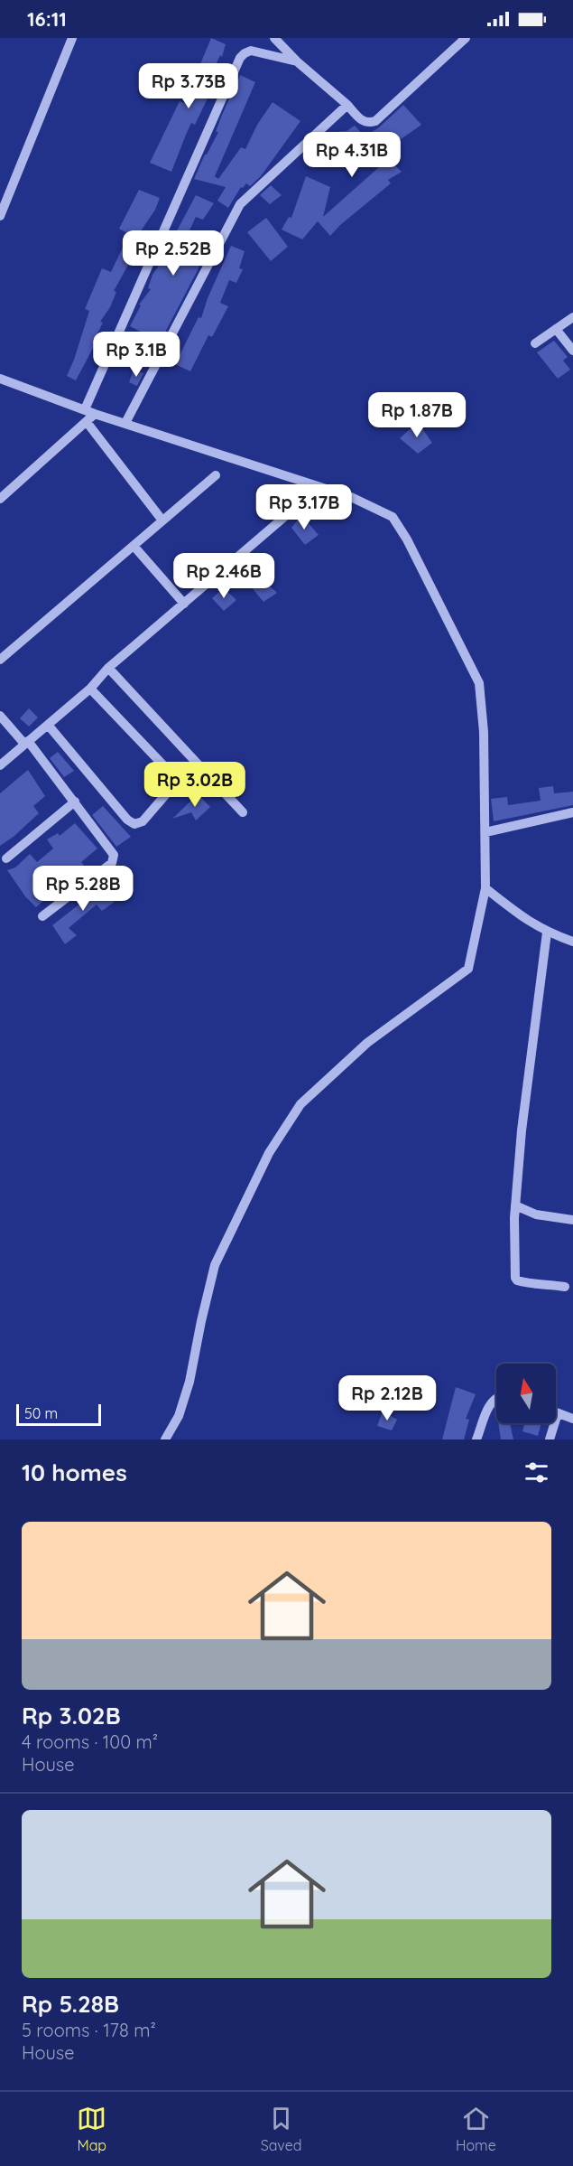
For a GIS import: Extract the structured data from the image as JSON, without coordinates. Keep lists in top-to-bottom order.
{
  "scale_bar": "50 m",
  "north": "top",
  "page": {
    "status": "16:11",
    "price": [
      "Rp 3.73B",
      "Rp 4.31B",
      "Rp 2.52B",
      "Rp 3.1B",
      "Rp 1.87B",
      "Rp 3.17B",
      "Rp 2.46B",
      "Rp 3.02B",
      "Rp 5.28B",
      "Rp 2.12B"
    ],
    "scale": "50 m",
    "heading": "10 homes",
    "list": [
      {
        "name": "Rp 3.02B",
        "note": "4 rooms · 100 m² · House"
      },
      {
        "name": "Rp 5.28B",
        "note": "5 rooms · 178 m² · House"
      }
    ],
    "tabs": ["Map", "Saved", "Home"]
  }
}
